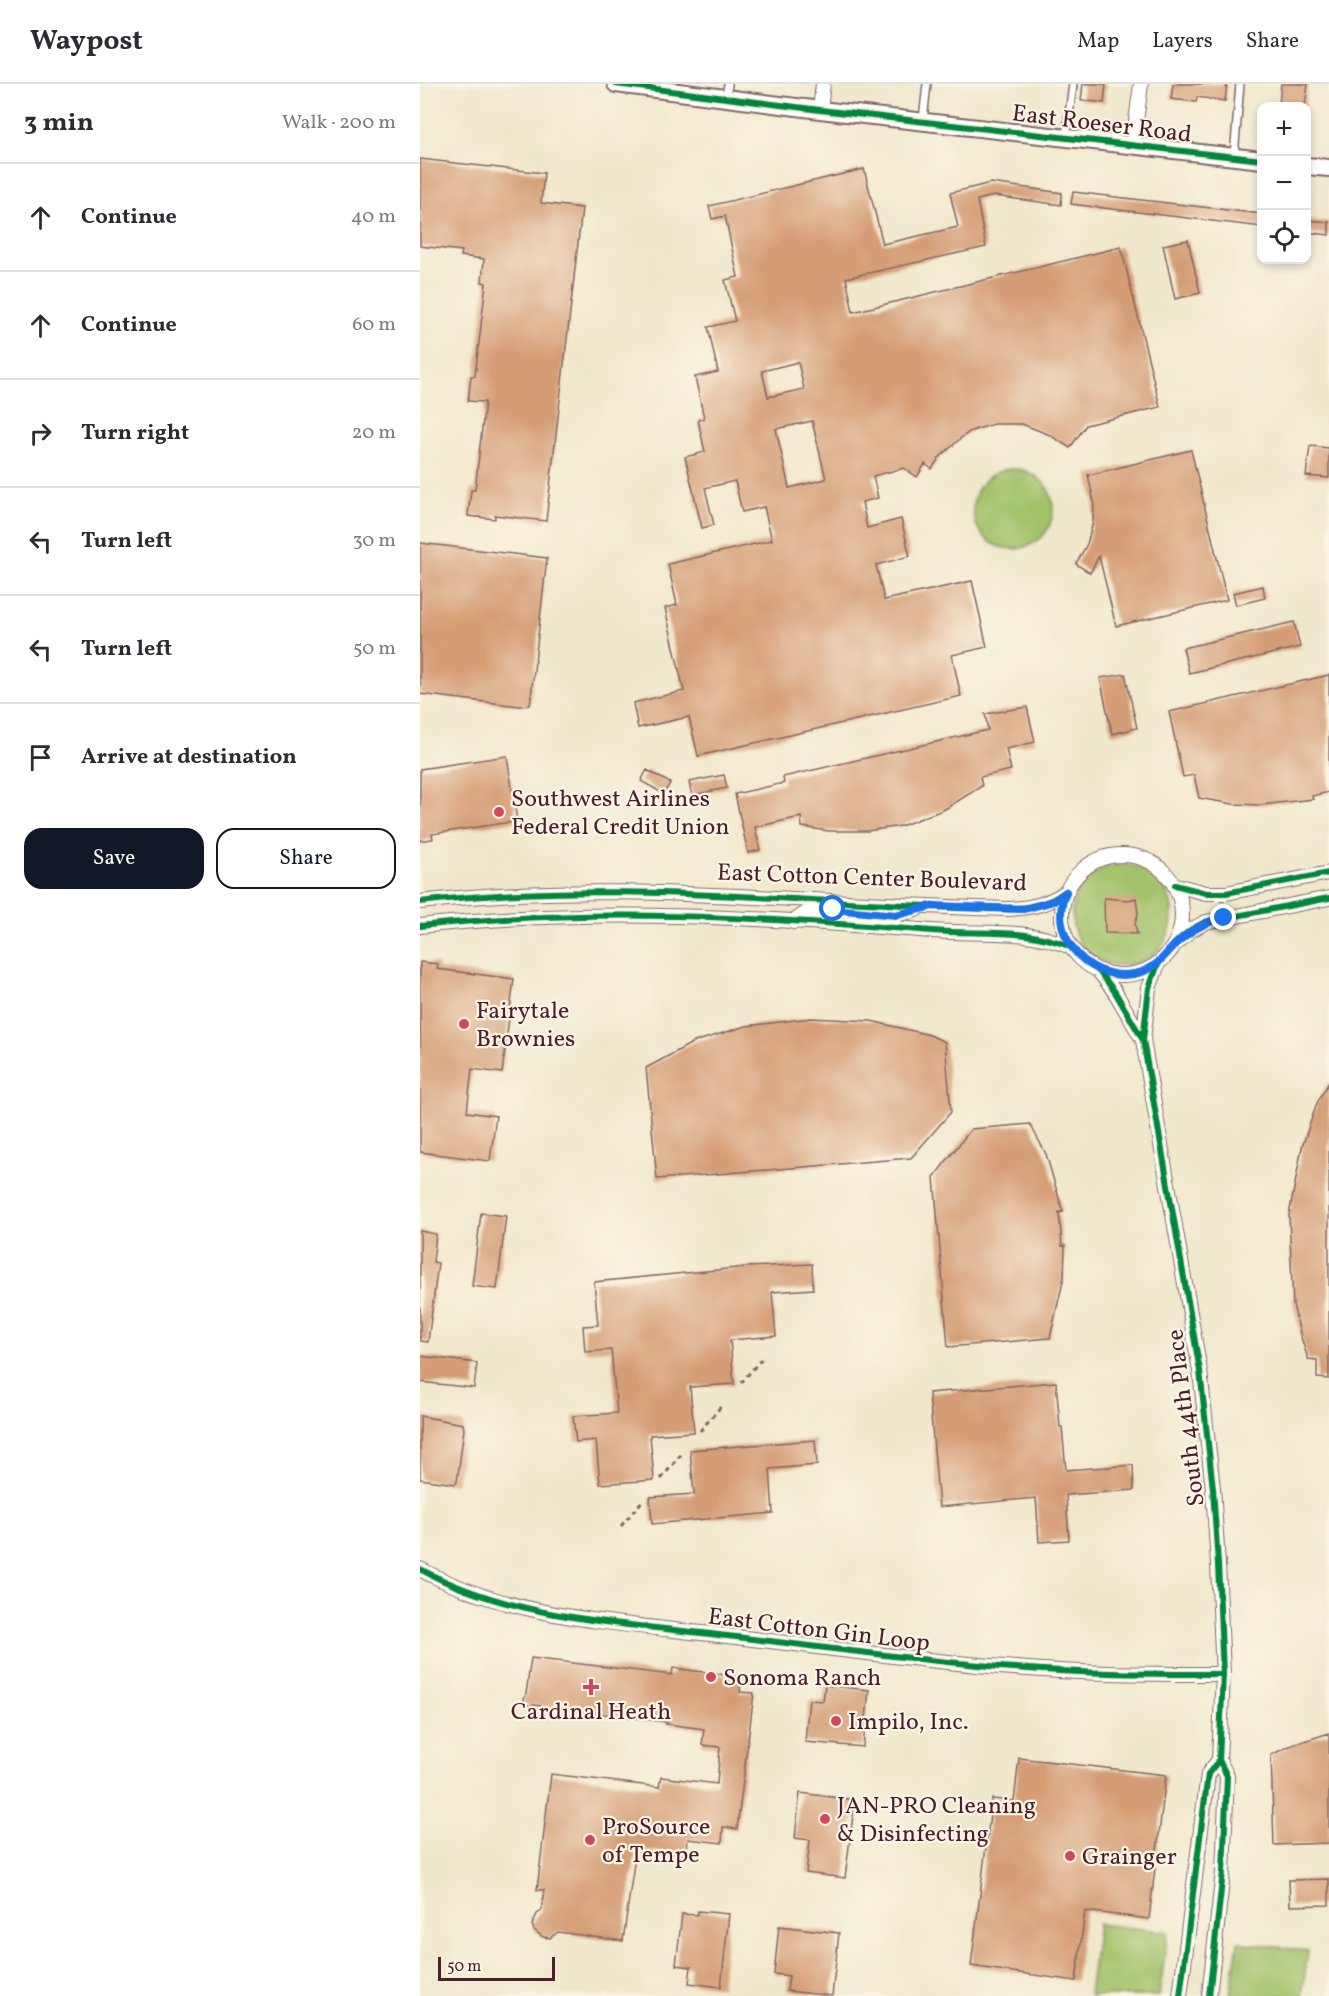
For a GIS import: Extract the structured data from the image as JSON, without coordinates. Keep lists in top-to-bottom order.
{
  "streets": {
    "street": [
      "East Roeser Road",
      "East Cotton Center Boulevard",
      "South 44th Place",
      "East Cotton Gin Loop"
    ]
  },
  "crossings": [
    ["East Cotton Center Boulevard", "South 44th Place"],
    ["South 44th Place", "East Cotton Gin Loop"]
  ],
  "places": {
    "other": [
      "Southwest Airlines Federal Credit Union",
      "Fairytale Brownies",
      "Sonoma Ranch",
      "Impilo, Inc.",
      "JAN-PRO Cleaning & Disinfecting",
      "ProSource of Tempe",
      "Grainger"
    ],
    "health": ["Cardinal Heath"]
  },
  "scale_bar": "50 m",
  "page": {
    "header": "Waypost",
    "nav": ["Map", "Layers", "Share"],
    "heading": ["3 min", "Walk · 200 m"],
    "map_buttons": ["+", "−"],
    "list": [
      ["Continue", "40 m"],
      ["Continue", "60 m"],
      ["Turn right", "20 m"],
      ["Turn left", "30 m"],
      ["Turn left", "50 m"],
      "Arrive at destination"
    ],
    "buttons": ["Save", "Share"],
    "scale": "50 m"
  }
}
